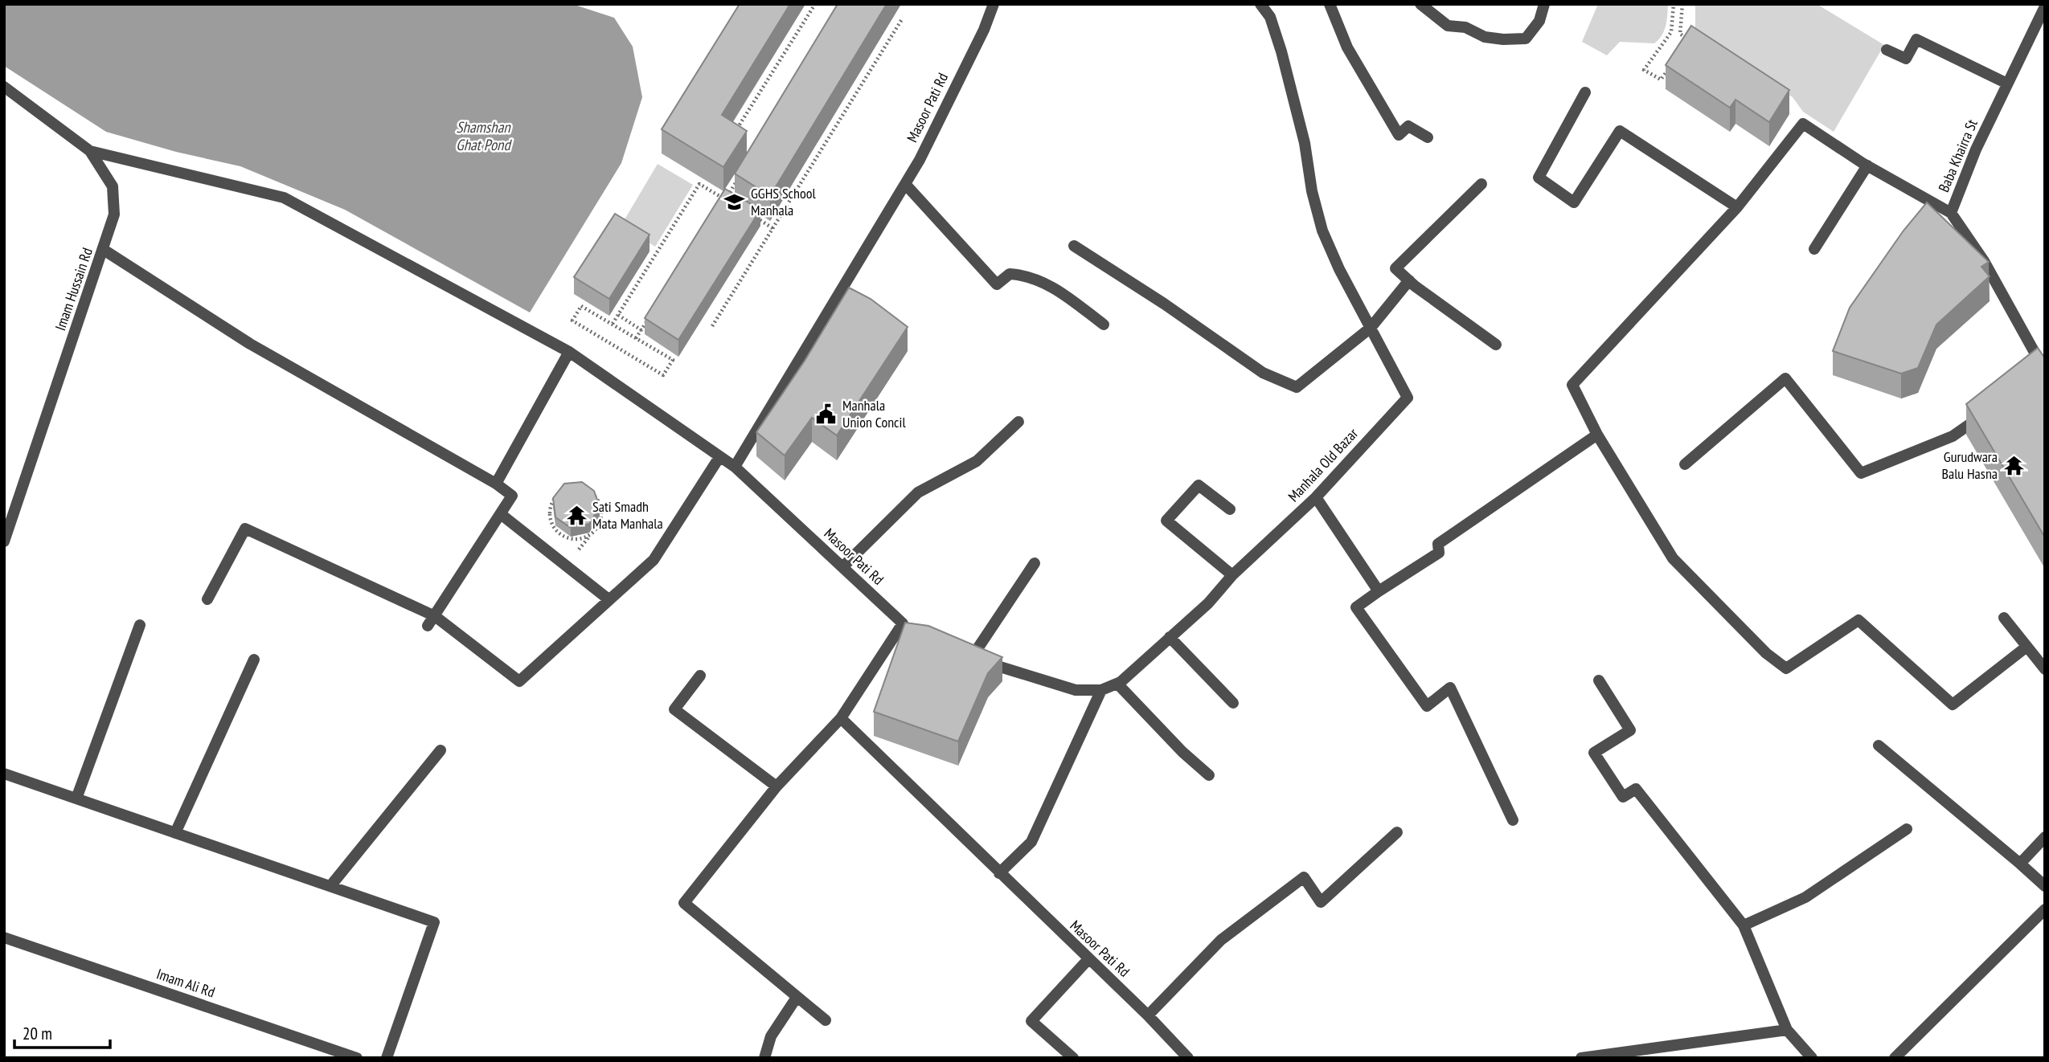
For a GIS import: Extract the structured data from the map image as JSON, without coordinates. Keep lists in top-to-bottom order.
{
  "streets": {
    "street": [
      "Masoor Pati Rd",
      "Baba Khairra St",
      "Imam Hussain Rd",
      "Manhala Old Bazar",
      "Imam Ali Rd"
    ]
  },
  "water": ["Shamshan Ghat Pond"],
  "places": {
    "school or university": ["GGHS School Manhala"],
    "public building": ["Manhala Union Concil"],
    "temple": ["Gurudwara Balu Hasna", "Sati Smadh Mata Manhala"]
  },
  "scale_bar": "20 m"
}
